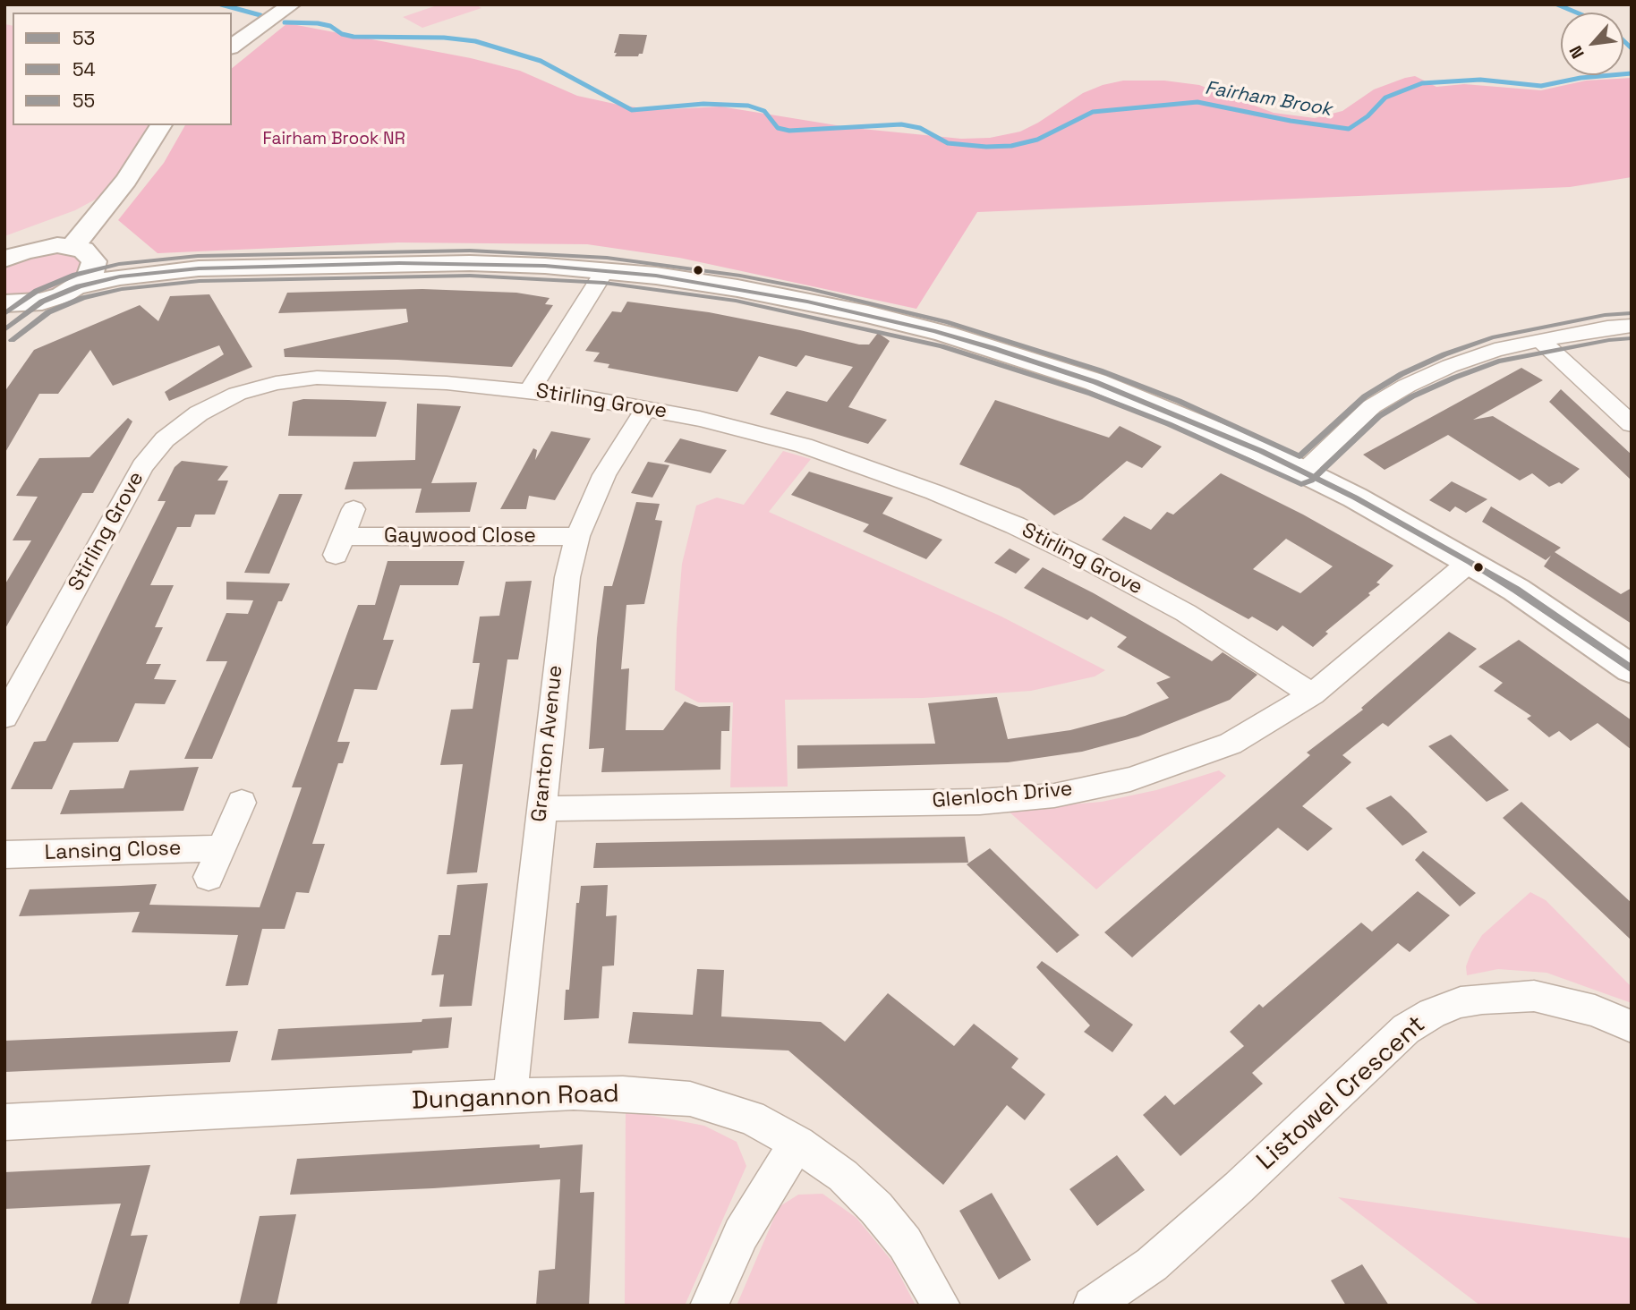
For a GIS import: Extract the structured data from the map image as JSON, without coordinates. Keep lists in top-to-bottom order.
{
  "streets": {
    "street": [
      "Stirling Grove",
      "Gaywood Close",
      "Granton Avenue",
      "Glenloch Drive",
      "Lansing Close",
      "Listowel Crescent",
      "Dungannon Road"
    ]
  },
  "crossings": [
    ["Stirling Grove", "Granton Avenue"],
    ["Stirling Grove", "Glenloch Drive"],
    ["Gaywood Close", "Granton Avenue"],
    ["Granton Avenue", "Glenloch Drive"],
    ["Granton Avenue", "Dungannon Road"]
  ],
  "water": ["Fairham Brook"],
  "parks": ["Fairham Brook NR"],
  "lines": ["transit line 55", "transit line 53", "transit line 54"],
  "legend": ["53", "54", "55"],
  "north": "bottom left"
}
